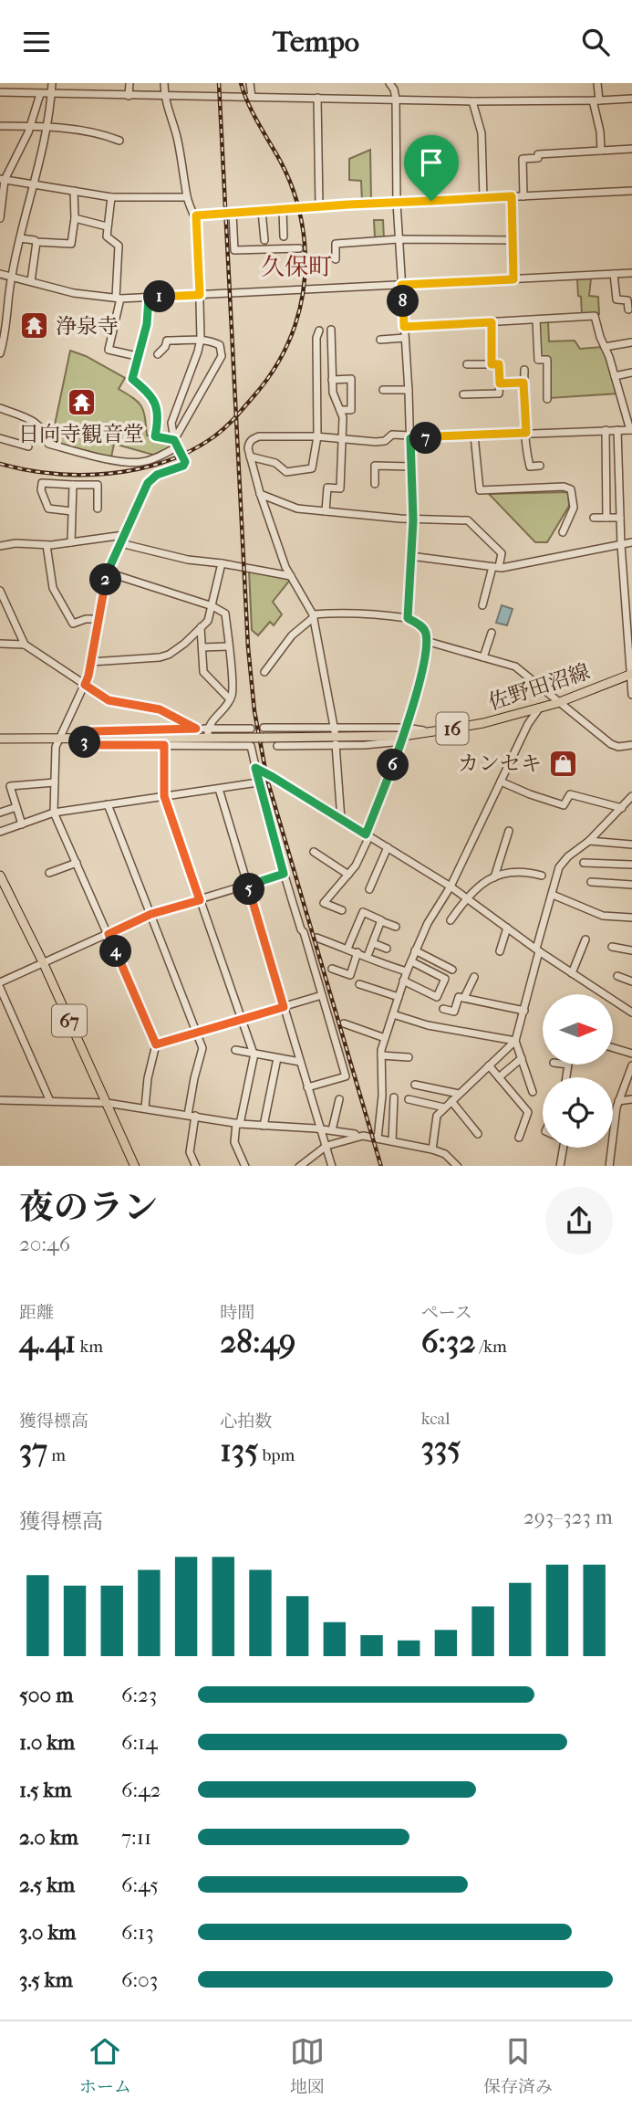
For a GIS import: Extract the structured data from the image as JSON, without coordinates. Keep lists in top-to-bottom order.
{
  "streets": {
    "main road": ["佐野田沼線", "16", "67"]
  },
  "crossings": [
    ["佐野田沼線", "16"]
  ],
  "districts": ["久保町"],
  "places": {
    "temple": ["浄泉寺", "日向寺観音堂"],
    "shop": ["カンセキ"]
  },
  "north": "right",
  "page": {
    "header": "Tempo",
    "pins": [
      "1",
      "8",
      "7",
      "2",
      "3",
      "6",
      "5",
      "4"
    ],
    "heading": ["夜のラン", "20:46"],
    "stats": [
      ["距離", "4.41 km"],
      ["時間", "28:49"],
      ["ペース", "6:32 /km"],
      ["獲得標高", "37 m"],
      ["心拍数", "135 bpm"],
      ["kcal", "335"]
    ],
    "chart": ["獲得標高", "293–323 m"],
    "list": [
      {
        "name": "500 m",
        "note": "6:23"
      },
      {
        "name": "1.0 km",
        "note": "6:14"
      },
      {
        "name": "1.5 km",
        "note": "6:42"
      },
      {
        "name": "2.0 km",
        "note": "7:11"
      },
      {
        "name": "2.5 km",
        "note": "6:45"
      },
      {
        "name": "3.0 km",
        "note": "6:13"
      },
      {
        "name": "3.5 km",
        "note": "6:03"
      }
    ],
    "tabs": ["ホーム", "地図", "保存済み"]
  }
}
